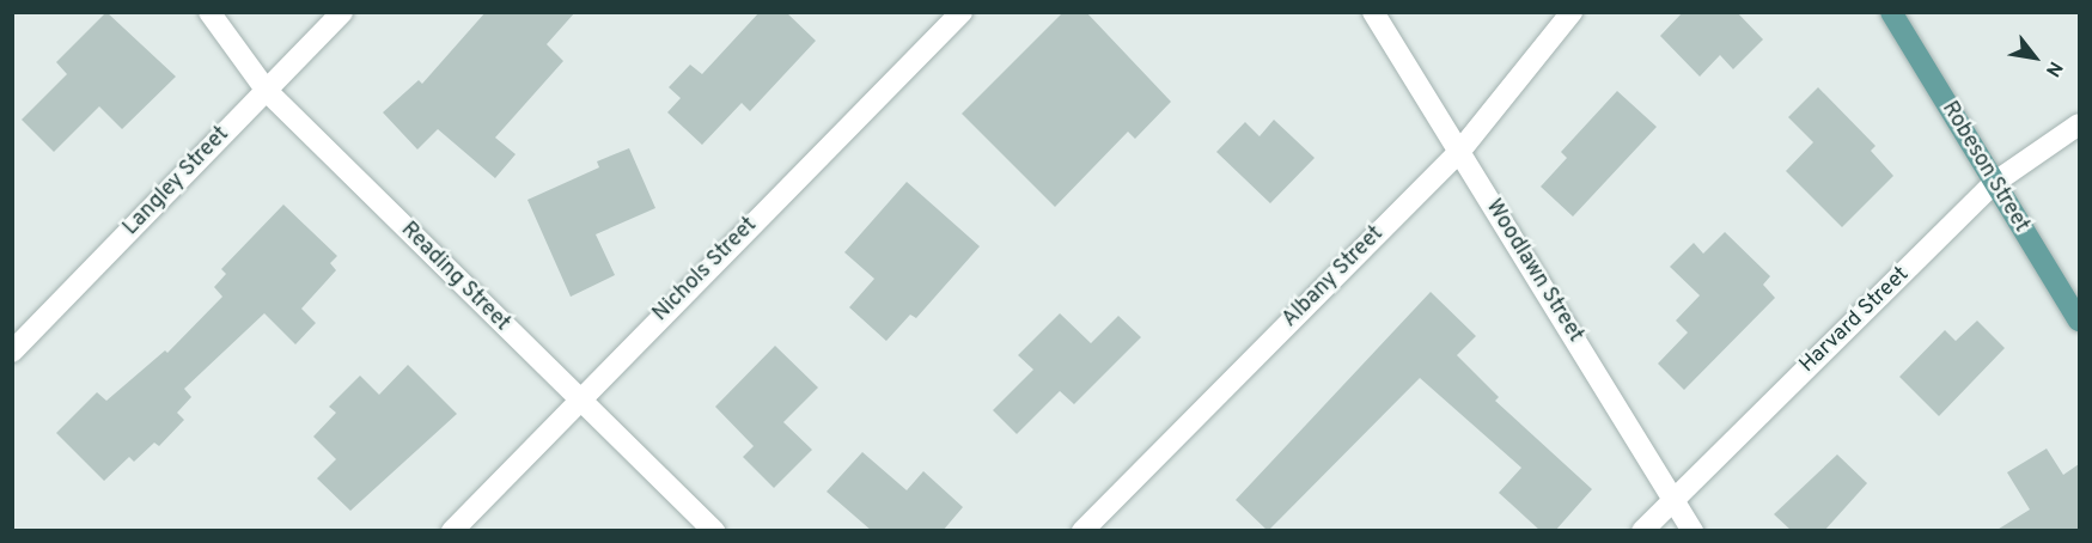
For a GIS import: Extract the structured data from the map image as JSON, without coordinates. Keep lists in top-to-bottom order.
{
  "streets": {
    "main road": ["Robeson Street"],
    "street": [
      "Langley Street",
      "Nichols Street",
      "Woodlawn Street",
      "Reading Street",
      "Albany Street",
      "Harvard Street"
    ]
  },
  "crossings": [
    ["Robeson Street", "Harvard Street"],
    ["Langley Street", "Reading Street"],
    ["Nichols Street", "Reading Street"],
    ["Woodlawn Street", "Albany Street"],
    ["Woodlawn Street", "Harvard Street"]
  ],
  "north": "bottom right"
}
